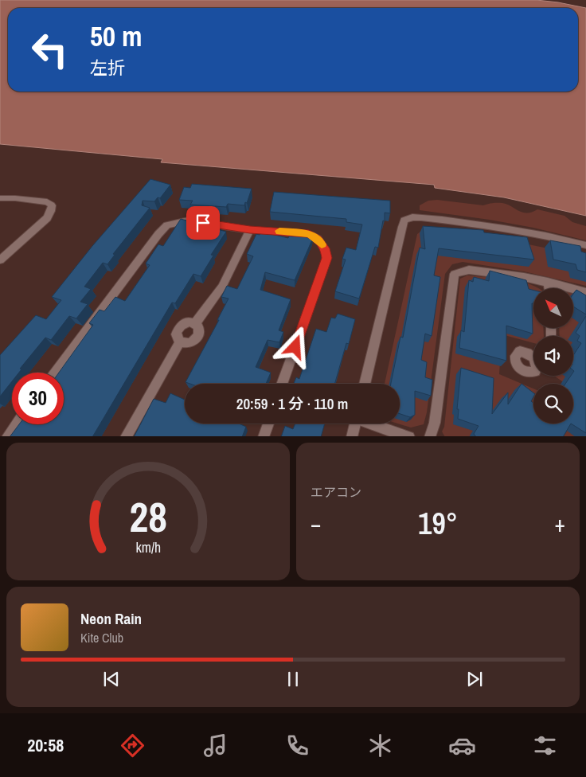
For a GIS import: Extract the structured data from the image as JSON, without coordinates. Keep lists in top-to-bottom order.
{
  "north": "top left",
  "page": {
    "turn": ["50 m", "左折"],
    "limit": "30",
    "trip": "20:59 · 1 分 · 110 m",
    "tile": "エアコン",
    "heat": ["−", "19°", "+"],
    "song": ["Neon Rain", "Kite Club"],
    "tabs": "20:58",
    "gauge": ["28", "km/h"]
  }
}
